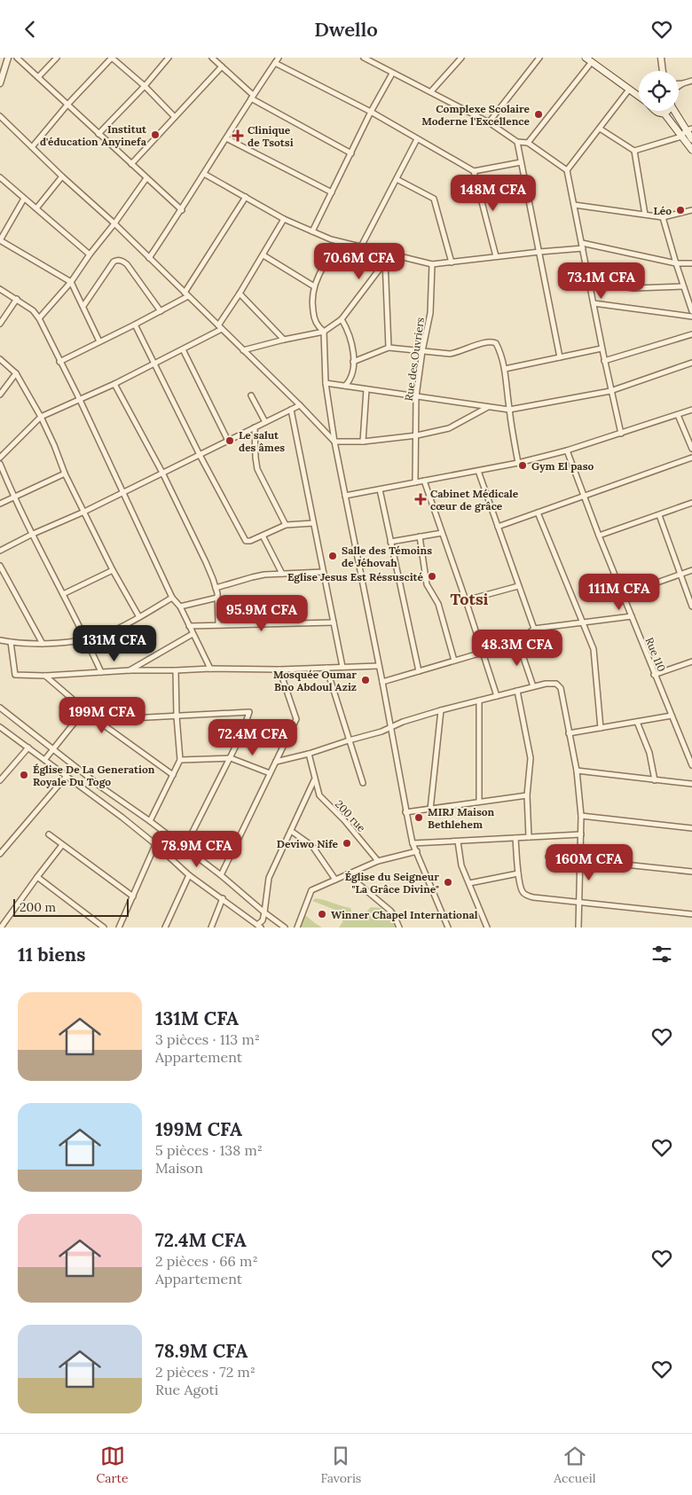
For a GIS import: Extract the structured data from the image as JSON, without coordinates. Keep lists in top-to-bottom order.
{
  "streets": {
    "street": ["Rue des Ouvriers", "Rue 110", "200 rue"]
  },
  "districts": ["Totsi"],
  "places": {
    "other": [
      "Complexe Scolaire Moderne l'Excellence",
      "Institut d'éducation Anyinefa",
      "Léo",
      "Le salut des âmes",
      "Gym El paso",
      "Salle des Témoins de Jéhovah",
      "Eglise Jesus Est Réssuscité",
      "Mosquée Oumar Bno Abdoul Aziz",
      "Église De La Generation Royale Du Togo",
      "MIRJ Maison Bethlehem",
      "Deviwo Nife",
      "Église du Seigneur \"La Grâce Divine\"",
      "Winner Chapel International"
    ],
    "health": ["Clinique de Tsotsi", "Cabinet Médicale cœur de grâce"]
  },
  "scale_bar": "200 m",
  "page": {
    "header": "Dwello",
    "price": [
      "148M CFA",
      "70.6M CFA",
      "73.1M CFA",
      "111M CFA",
      "95.9M CFA",
      "131M CFA",
      "48.3M CFA",
      "199M CFA",
      "72.4M CFA",
      "78.9M CFA",
      "160M CFA"
    ],
    "scale": "200 m",
    "heading": "11 biens",
    "list": [
      {
        "name": "131M CFA",
        "note": "3 pièces · 113 m² · Appartement"
      },
      {
        "name": "199M CFA",
        "note": "5 pièces · 138 m² · Maison"
      },
      {
        "name": "72.4M CFA",
        "note": "2 pièces · 66 m² · Appartement"
      },
      {
        "name": "78.9M CFA",
        "note": "2 pièces · 72 m² · Rue Agoti"
      }
    ],
    "tabs": ["Carte", "Favoris", "Accueil"]
  }
}
